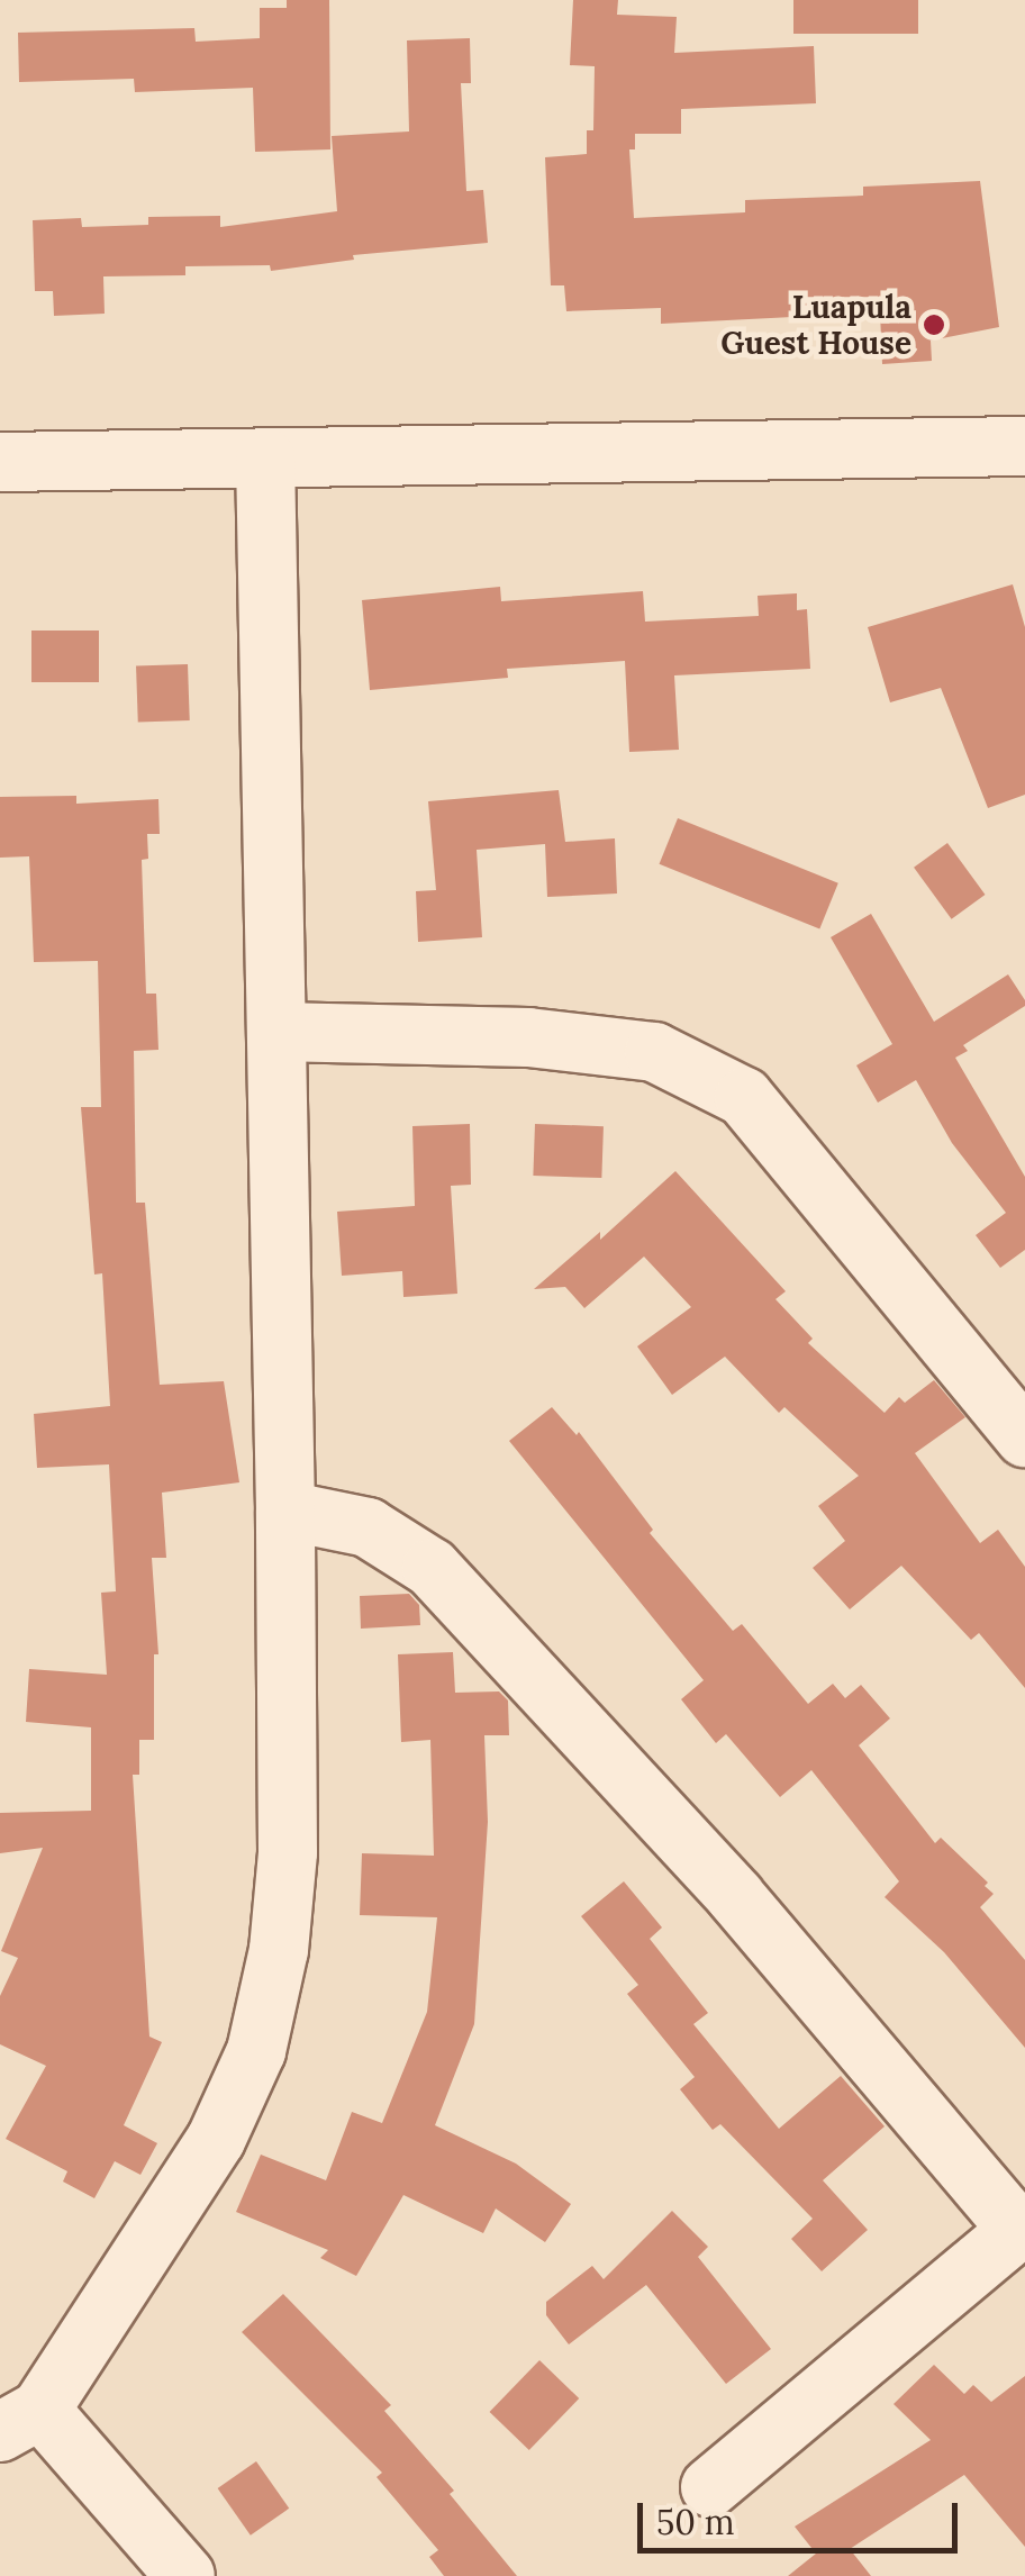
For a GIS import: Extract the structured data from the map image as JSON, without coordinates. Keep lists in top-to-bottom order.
{
  "places": ["Luapula Guest House"],
  "scale_bar": "50 m"
}
